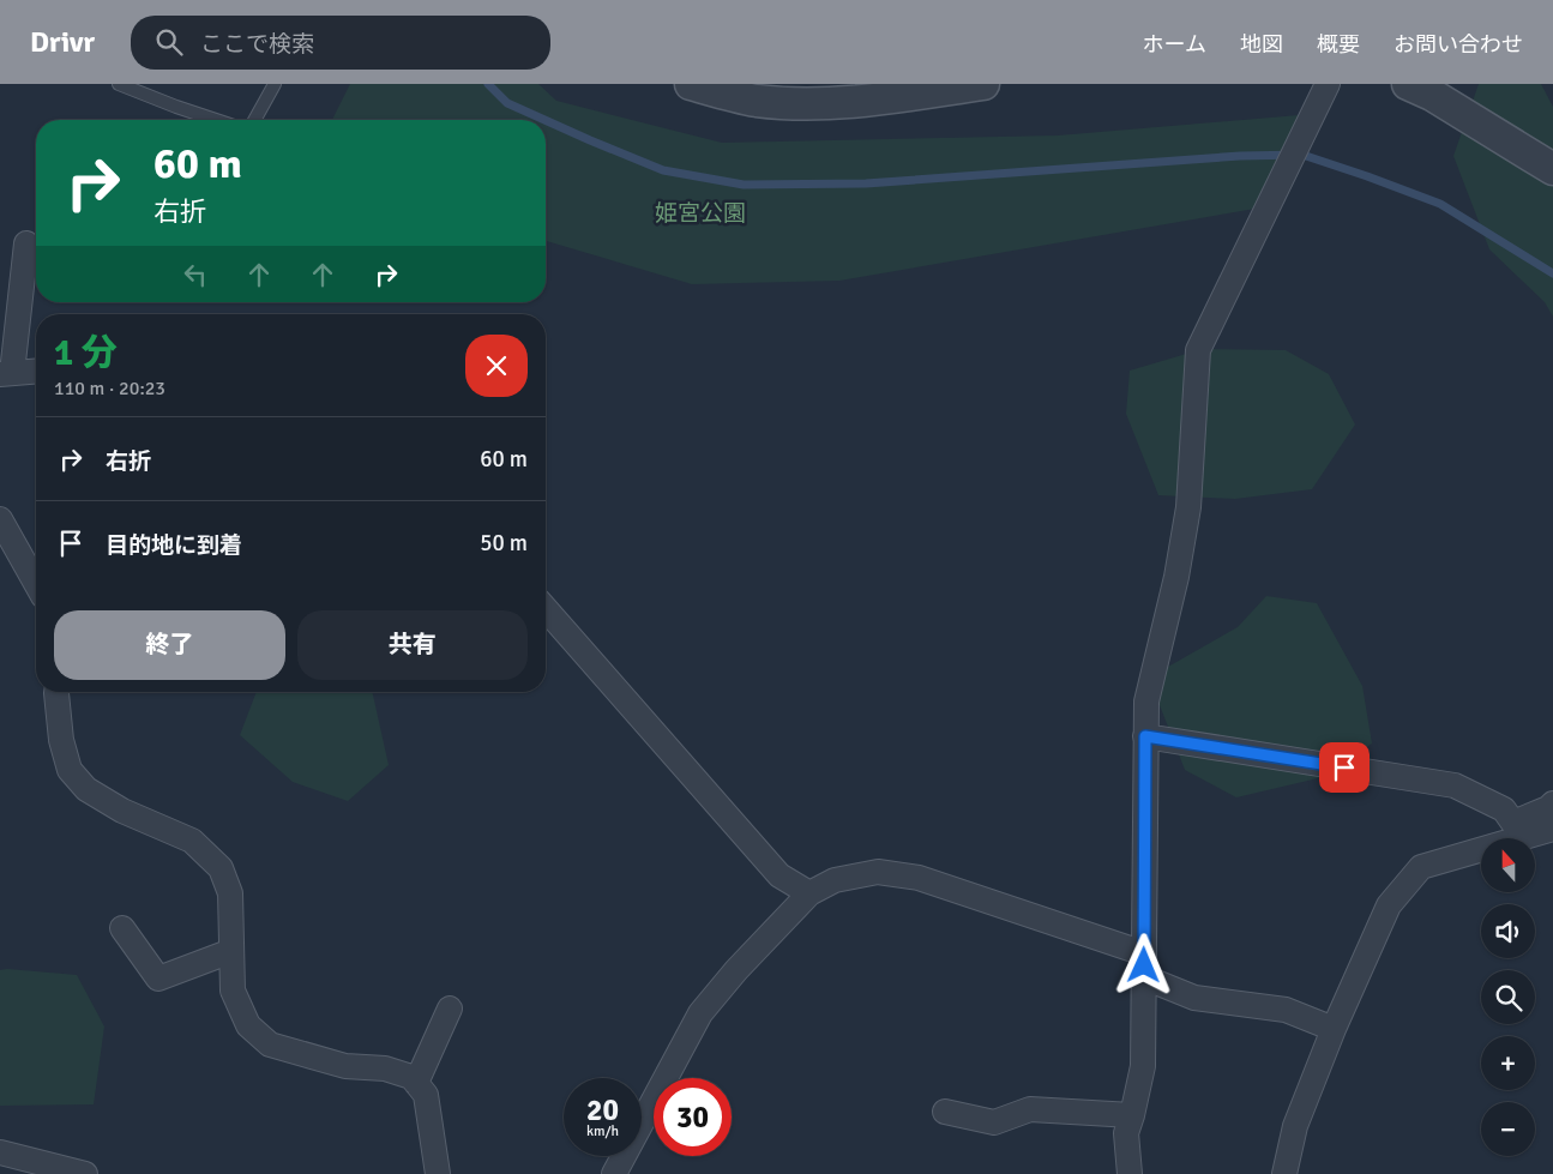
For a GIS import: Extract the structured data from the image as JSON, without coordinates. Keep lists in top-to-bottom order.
{
  "parks": ["姫宮公園"],
  "north": "top",
  "page": {
    "header": "Drivr",
    "search": "ここで検索",
    "nav": [
      "ホーム",
      "地図",
      "概要",
      "お問い合わせ"
    ],
    "turn": ["60 m", "右折"],
    "heading": ["1 分", "110 m · 20:23"],
    "list": [
      {
        "name": "右折",
        "value": "60 m"
      },
      {
        "name": "目的地に到着",
        "value": "50 m"
      }
    ],
    "buttons": ["終了", "共有"],
    "map_buttons": ["+", "−"],
    "speed": "20 km/h",
    "limit": "30"
  }
}
